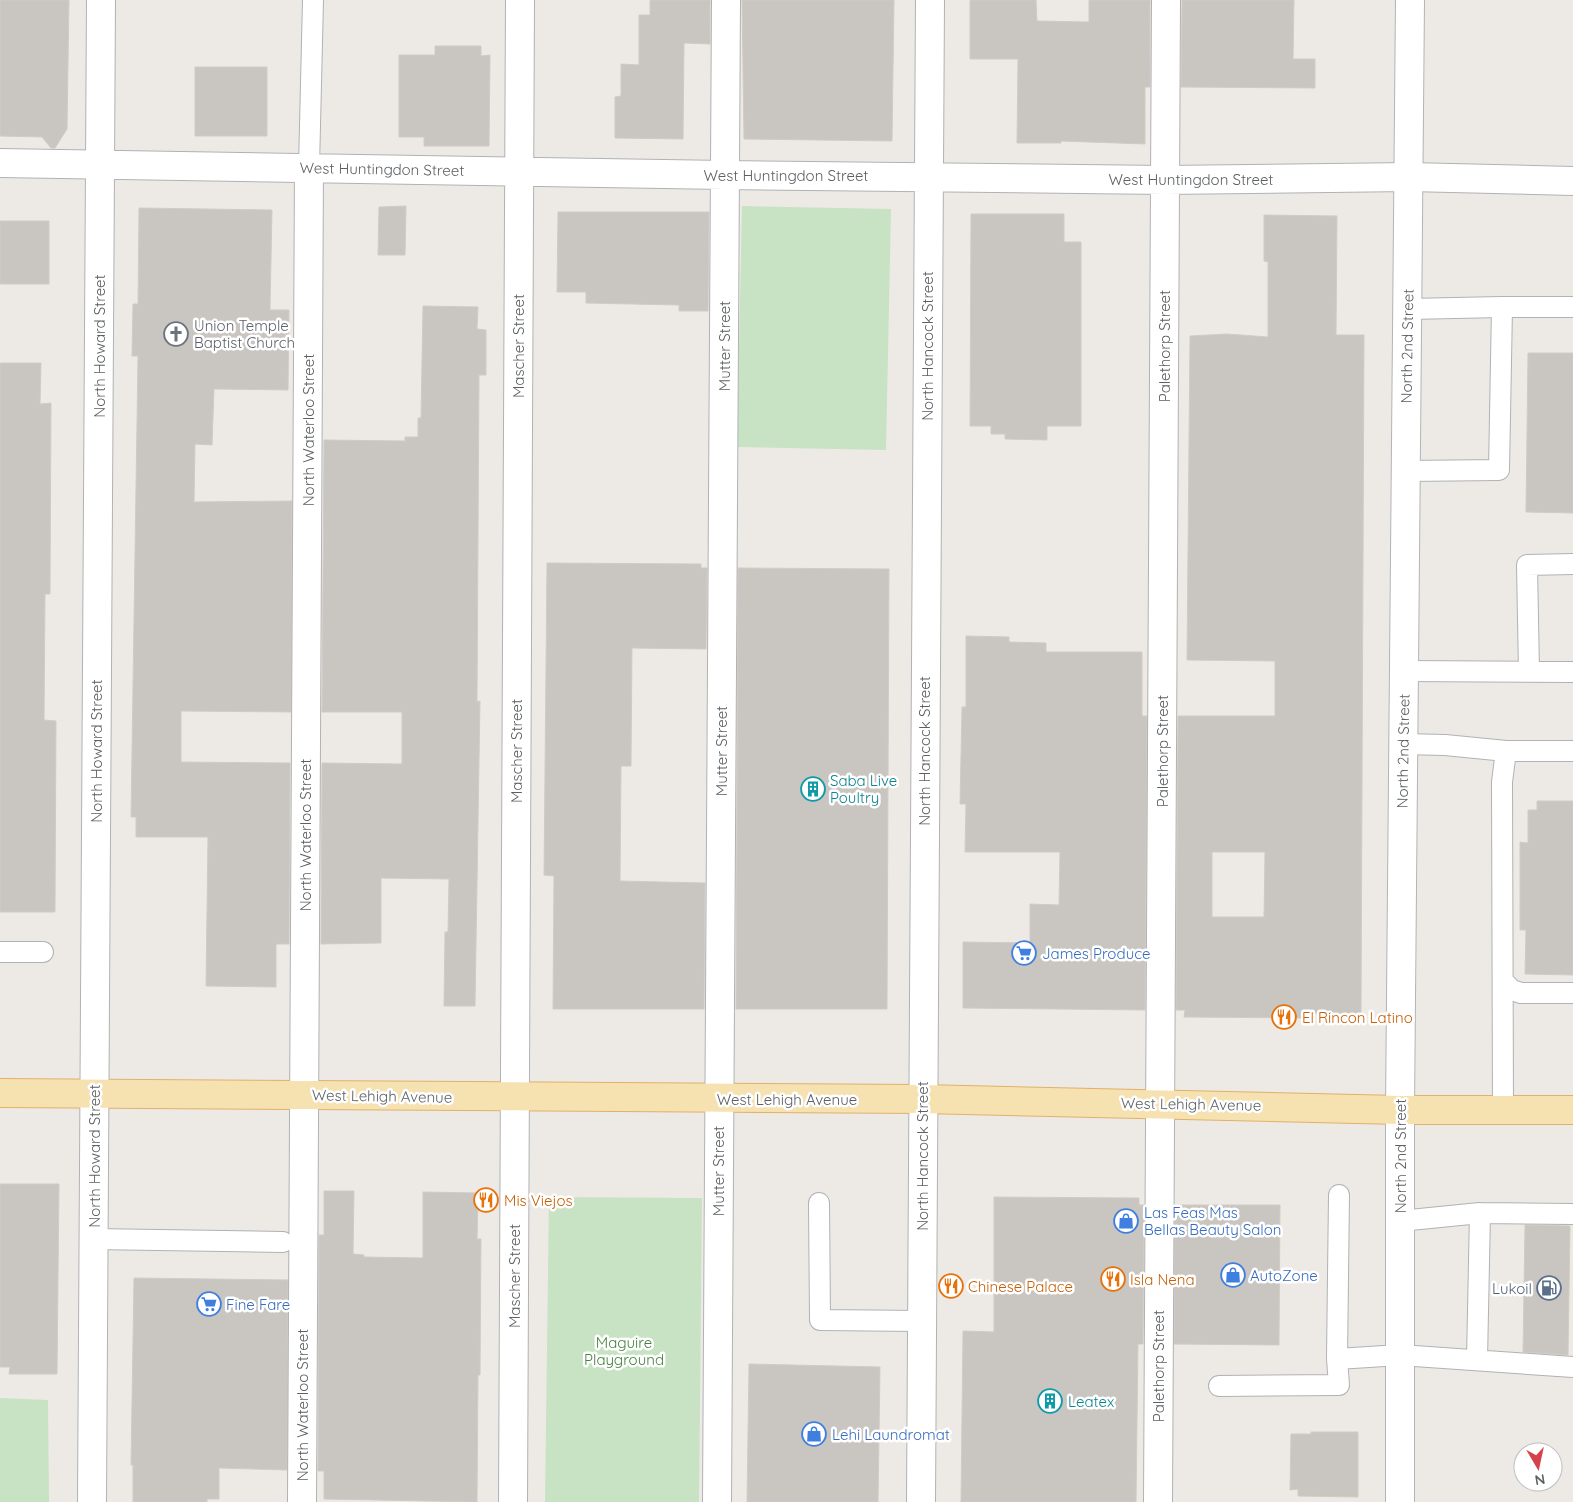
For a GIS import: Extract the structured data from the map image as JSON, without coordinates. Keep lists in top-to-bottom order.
{
  "streets": {
    "main road": ["West Lehigh Avenue"],
    "street": [
      "West Huntingdon Street",
      "North Howard Street",
      "Mascher Street",
      "Mutter Street",
      "North Hancock Street",
      "Palethorp Street",
      "North 2nd Street",
      "North Waterloo Street"
    ]
  },
  "crossings": [
    ["West Huntingdon Street", "North Howard Street"],
    ["West Huntingdon Street", "Mascher Street"],
    ["West Huntingdon Street", "Mutter Street"],
    ["West Huntingdon Street", "North Hancock Street"],
    ["West Huntingdon Street", "Palethorp Street"],
    ["West Huntingdon Street", "North 2nd Street"],
    ["West Huntingdon Street", "North Waterloo Street"],
    ["North Howard Street", "West Lehigh Avenue"],
    ["Mascher Street", "West Lehigh Avenue"],
    ["Mutter Street", "West Lehigh Avenue"],
    ["North Hancock Street", "West Lehigh Avenue"],
    ["Palethorp Street", "West Lehigh Avenue"],
    ["North 2nd Street", "West Lehigh Avenue"],
    ["North Waterloo Street", "West Lehigh Avenue"]
  ],
  "parks": ["Maguire Playground"],
  "places": {
    "church": ["Union Temple Baptist Church"],
    "building": ["Saba Live Poultry", "Leatex"],
    "supermarket": ["James Produce", "Fine Fare"],
    "restaurant": [
      "El Rincon Latino",
      "Mis Viejos",
      "Isla Nena",
      "Chinese Palace"
    ],
    "shop": ["Las Feas Mas Bellas Beauty Salon", "AutoZone", "Lehi Laundromat"],
    "fuel station": ["Lukoil"]
  },
  "north": "bottom"
}
